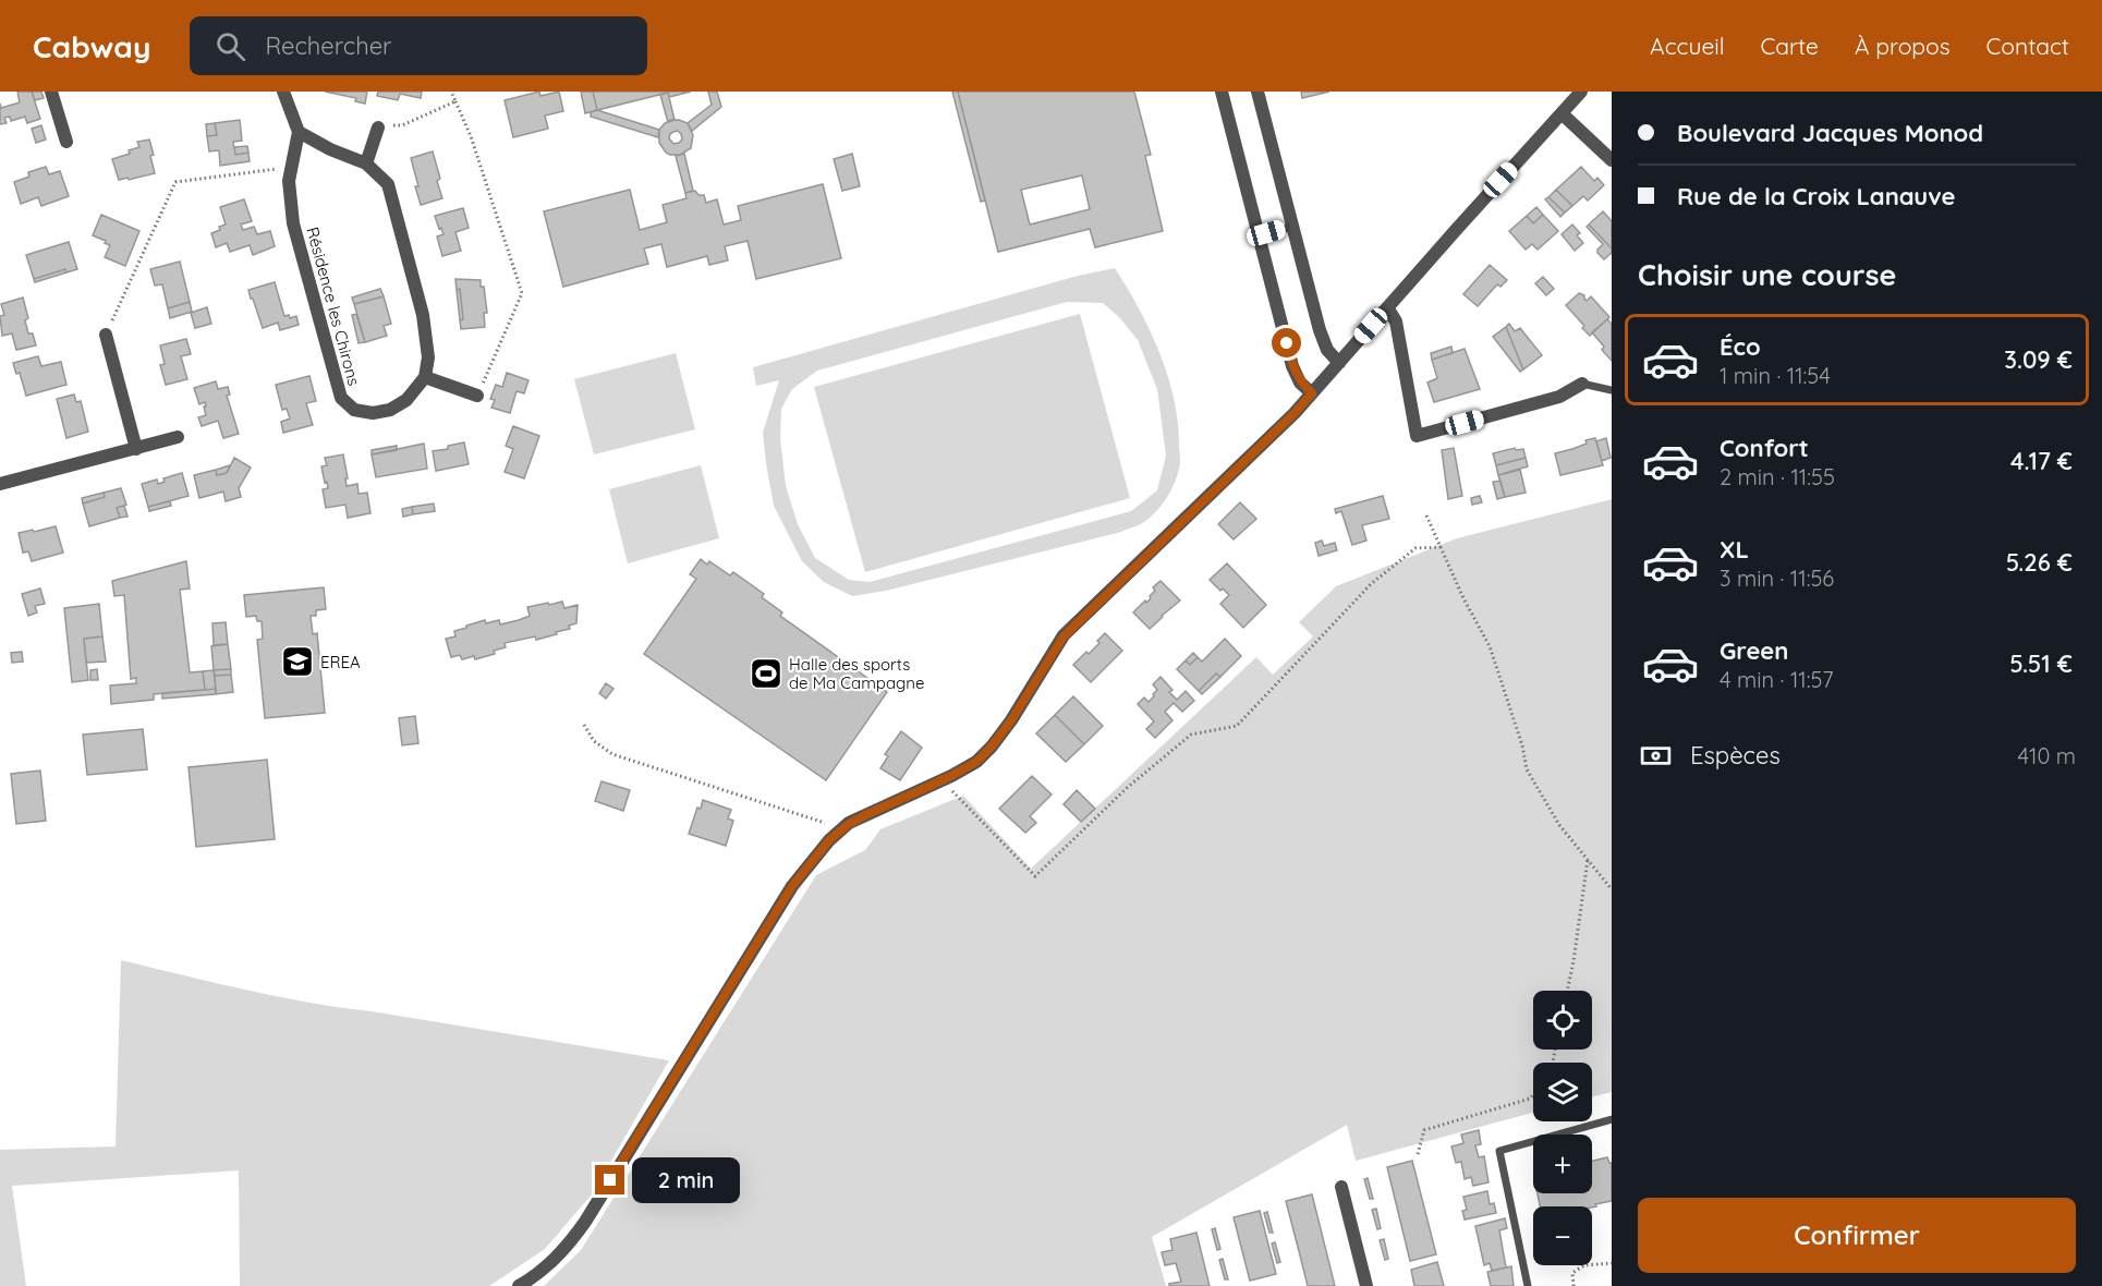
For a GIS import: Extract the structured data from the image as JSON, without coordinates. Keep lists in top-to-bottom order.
{
  "streets": {
    "street": ["Résidence les Chirons"]
  },
  "places": {
    "school or university": ["EREA"],
    "sports": ["Halle des sports de Ma Campagne"]
  },
  "page": {
    "header": "Cabway",
    "search": "Rechercher",
    "nav": [
      "Accueil",
      "Carte",
      "À propos",
      "Contact"
    ],
    "banner": ["Boulevard Jacques Monod", "Rue de la Croix Lanauve"],
    "heading": "Choisir une course",
    "list": [
      {
        "name": "Éco",
        "note": "1 min · 11:54",
        "value": "3.09 €"
      },
      {
        "name": "Confort",
        "note": "2 min · 11:55",
        "value": "4.17 €"
      },
      {
        "name": "XL",
        "note": "3 min · 11:56",
        "value": "5.26 €"
      },
      {
        "name": "Green",
        "note": "4 min · 11:57",
        "value": "5.51 €"
      }
    ],
    "pay": ["Espèces", "410 m"],
    "map_buttons": ["+", "−"],
    "bubble": "2 min",
    "buttons": "Confirmer"
  }
}
